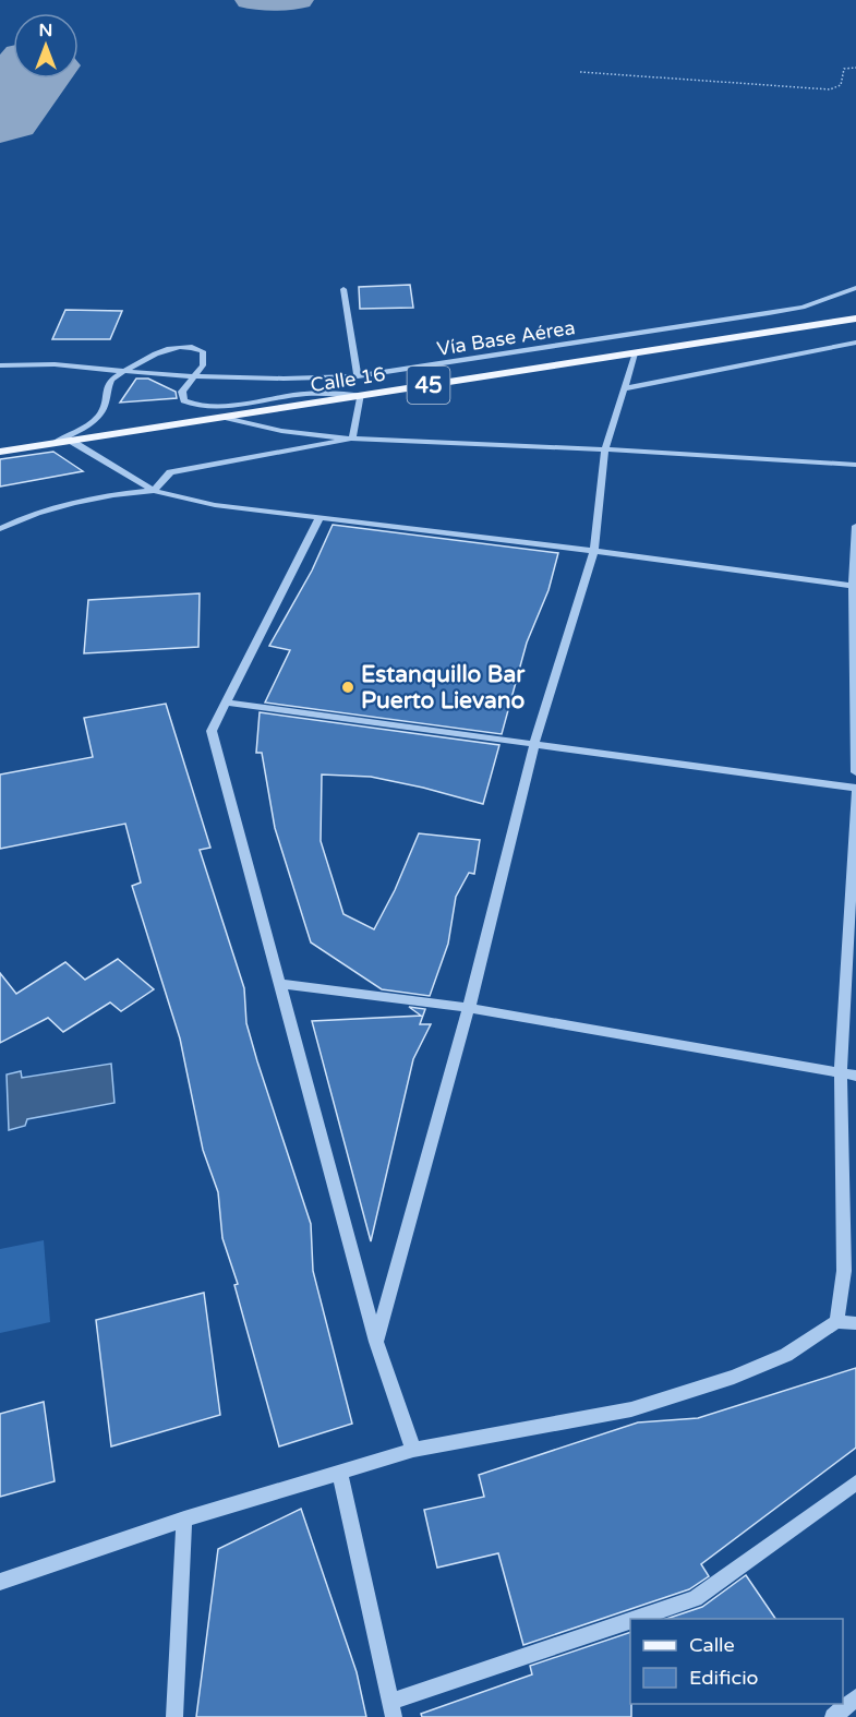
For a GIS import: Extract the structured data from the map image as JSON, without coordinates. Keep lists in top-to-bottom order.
{
  "streets": {
    "main road": ["Calle 16", "45"],
    "street": ["Vía Base Aérea"]
  },
  "places": ["Estanquillo Bar Puerto Lievano"],
  "legend": ["Calle", "Edificio"],
  "north": "top"
}
